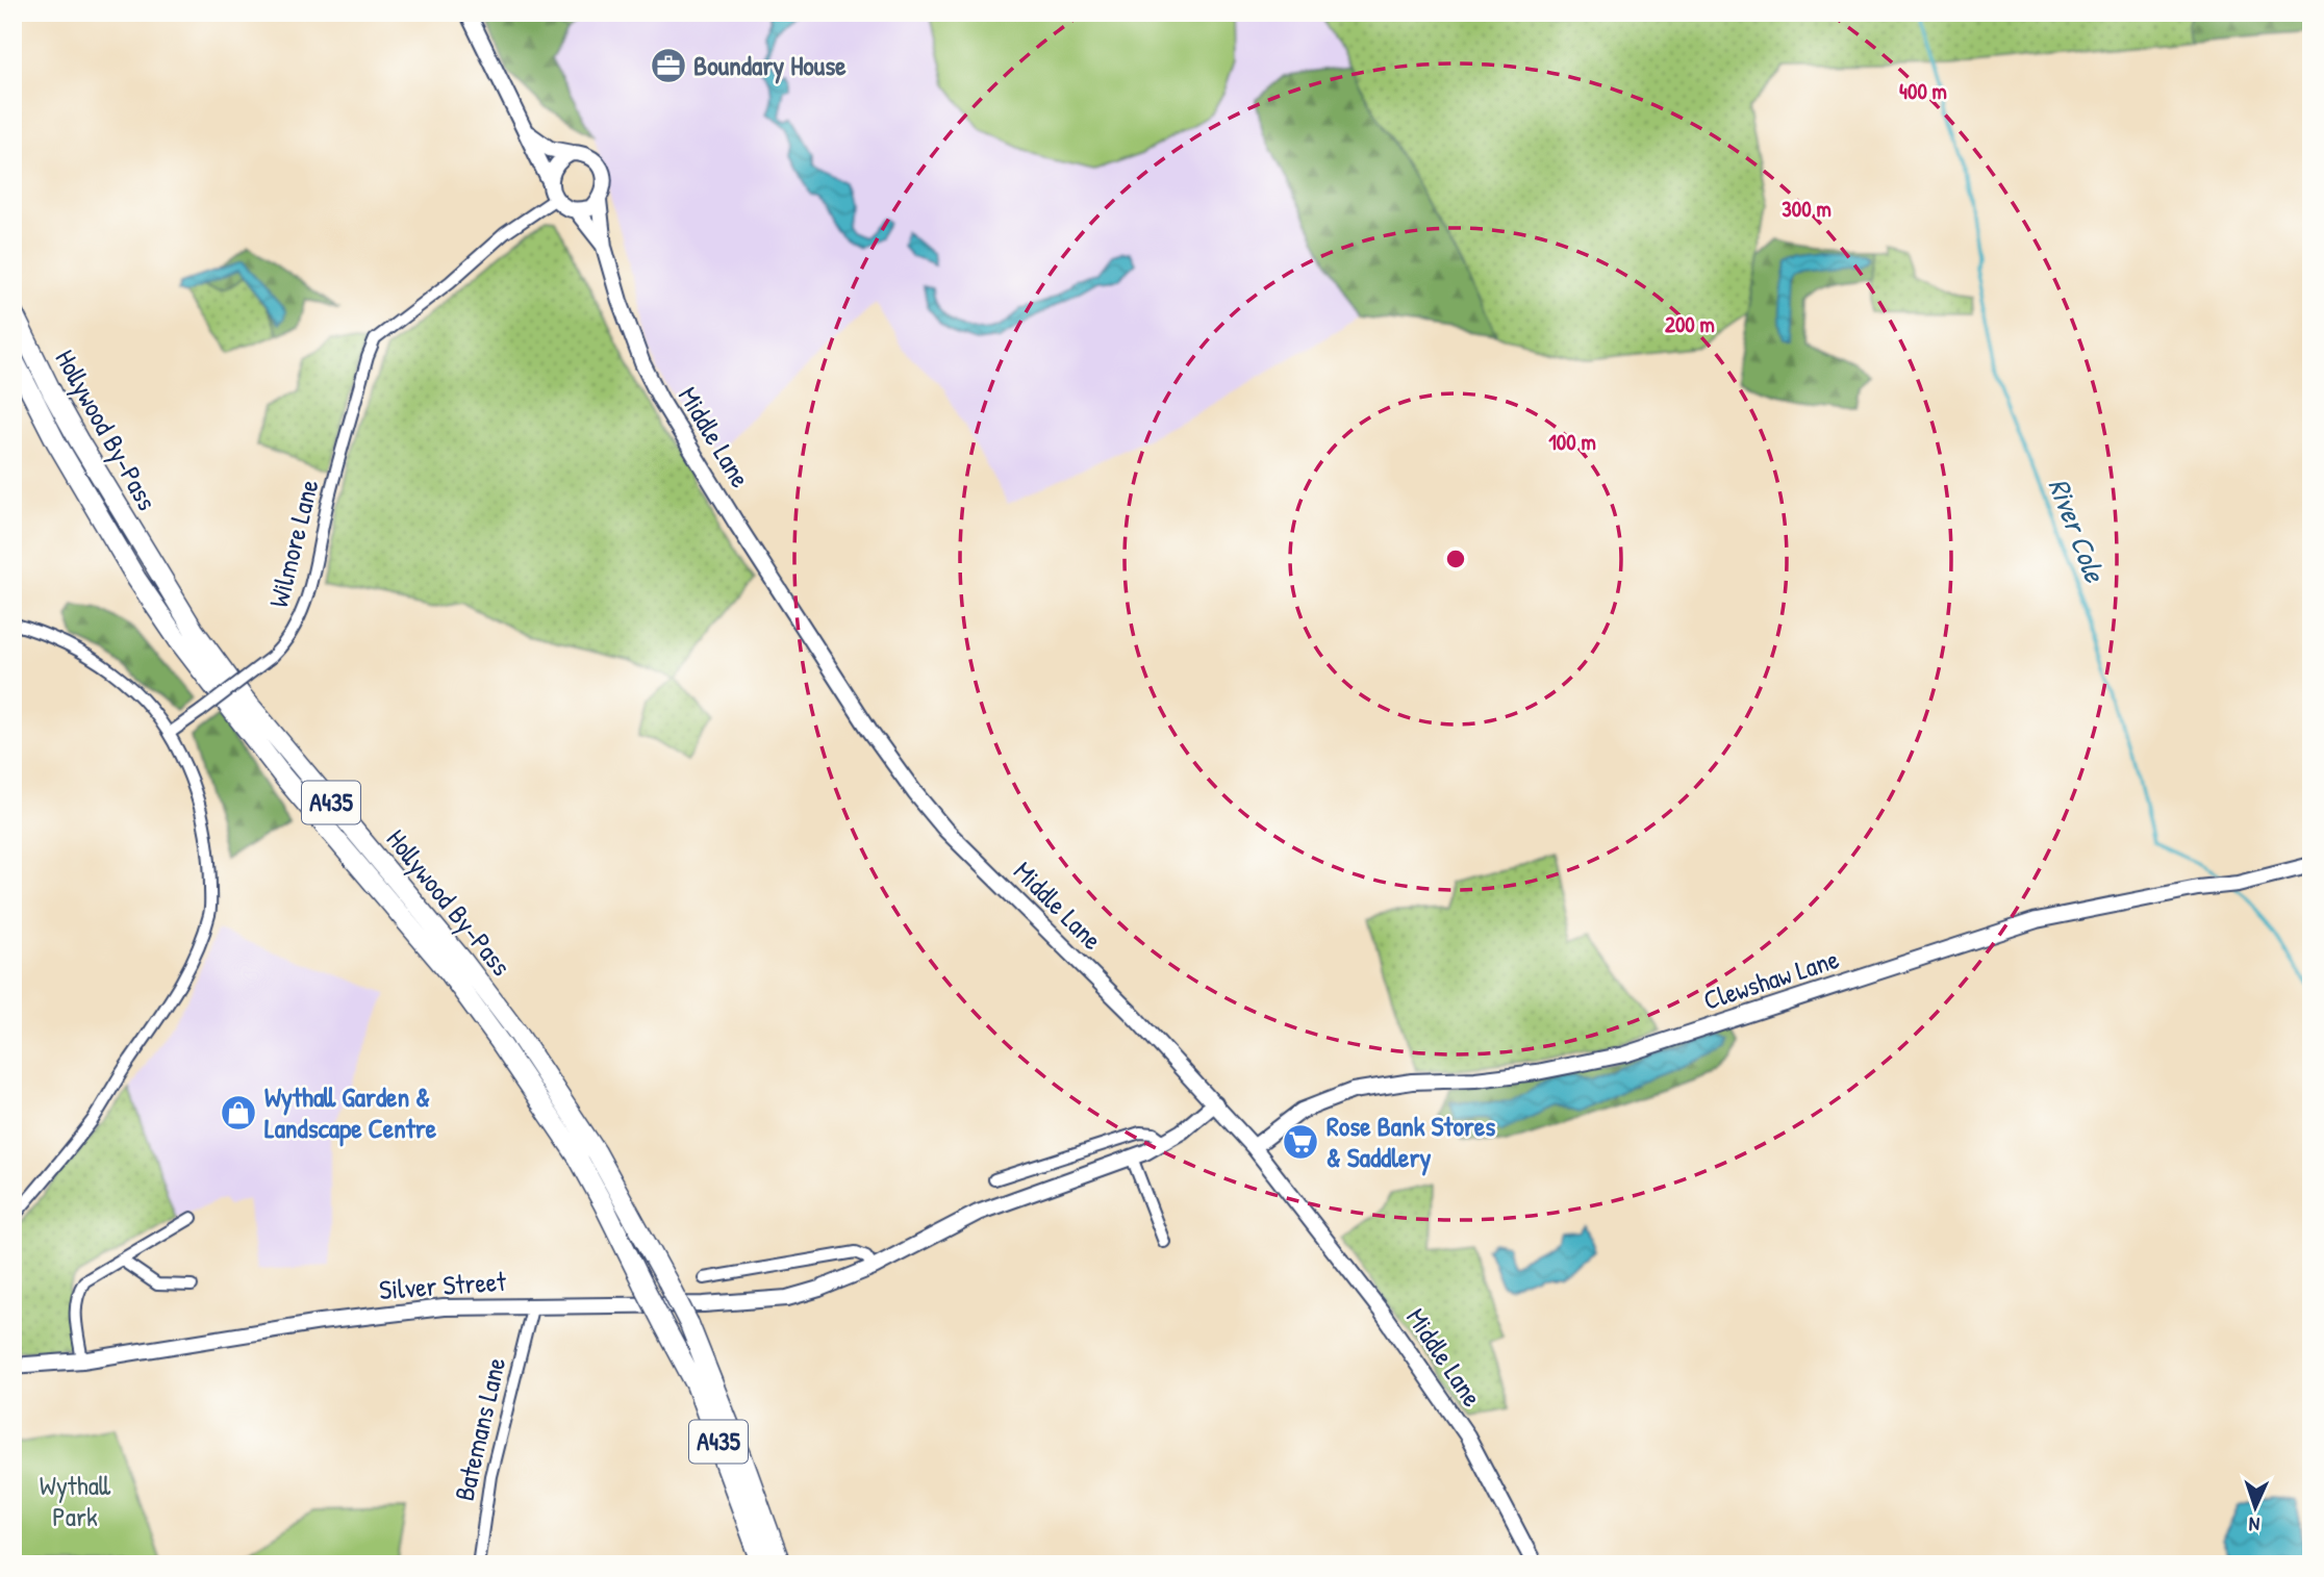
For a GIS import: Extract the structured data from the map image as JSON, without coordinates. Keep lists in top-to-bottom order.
{
  "streets": {
    "highway": ["Hollywood By-Pass", "A435"],
    "street": [
      "Middle Lane",
      "Wilmore Lane",
      "Clewshaw Lane",
      "Silver Street",
      "Batemans Lane"
    ]
  },
  "crossings": [
    ["Middle Lane", "Wilmore Lane"],
    ["Middle Lane", "Clewshaw Lane"],
    ["Middle Lane", "Silver Street"],
    ["Silver Street", "Batemans Lane"]
  ],
  "water": ["River Cole"],
  "parks": ["Wythall Park"],
  "places": {
    "office": ["Boundary House"],
    "shop": ["Wythall Garden & Landscape Centre"],
    "supermarket": ["Rose Bank Stores & Saddlery"]
  },
  "north": "bottom",
  "rings": [
    "400 m",
    "300 m",
    "200 m",
    "100 m"
  ]
}
